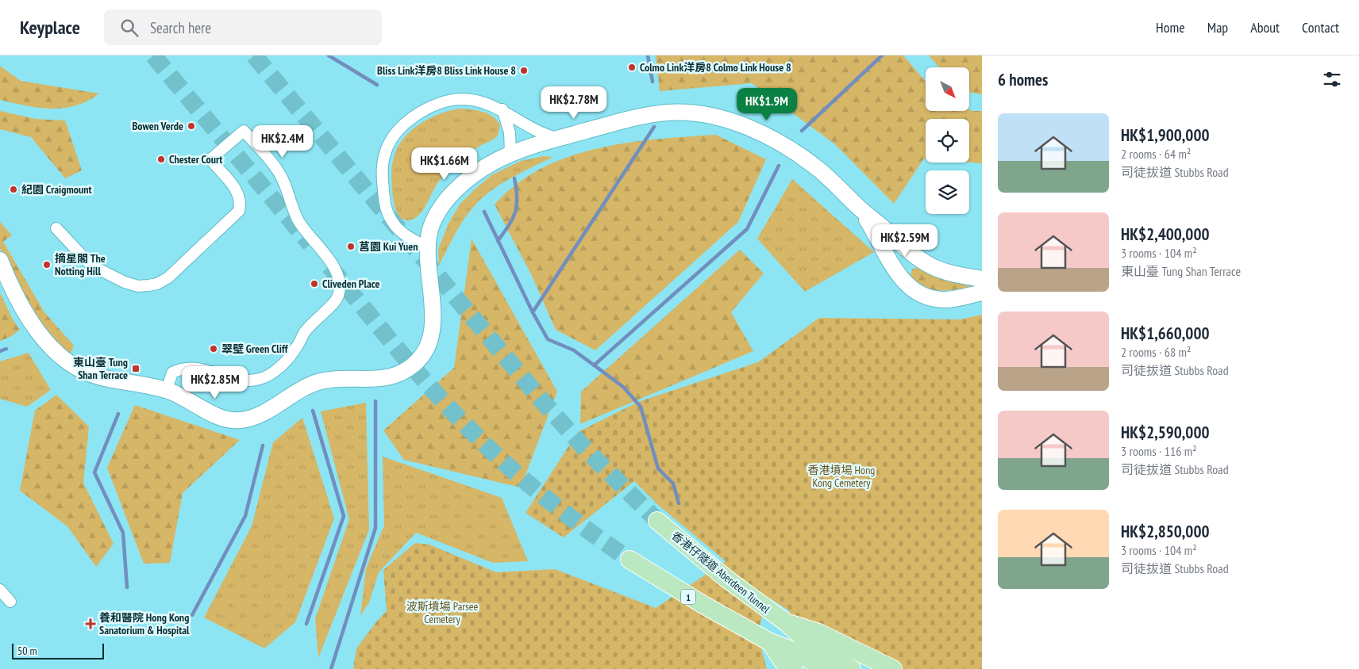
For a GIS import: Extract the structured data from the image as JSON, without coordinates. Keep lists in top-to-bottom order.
{
  "streets": {
    "highway": ["香港仔隧道 Aberdeen Tunnel", "1"]
  },
  "parks": ["香港墳場 Hong Kong Cemetery", "波斯墳場 Parsee Cemetery"],
  "places": {
    "other": [
      "Colmo Link洋房8 Colmo Link House 8",
      "Bliss Link洋房8 Bliss Link House 8",
      "Bowen Verde",
      "Chester Court",
      "紀園 Craigmount",
      "莒園 Kui Yuen",
      "摘星閣 The Notting Hill",
      "Cliveden Place",
      "翠壁 Green Cliff"
    ],
    "transit": ["東山臺 Tung Shan Terrace"],
    "health": ["養和醫院 Hong Kong Sanatorium & Hospital"]
  },
  "scale_bar": "50 m",
  "north": "bottom right",
  "page": {
    "header": "Keyplace",
    "search": "Search here",
    "nav": [
      "Home",
      "Map",
      "About",
      "Contact"
    ],
    "heading": "6 homes",
    "price": [
      "HK$2.78M",
      "HK$1.9M",
      "HK$2.4M",
      "HK$1.66M",
      "HK$2.59M",
      "HK$2.85M"
    ],
    "list": [
      {
        "name": "HK$1,900,000",
        "note": "2 rooms · 64 m² · 司徒拔道 Stubbs Road"
      },
      {
        "name": "HK$2,400,000",
        "note": "3 rooms · 104 m² · 東山臺 Tung Shan Terrace"
      },
      {
        "name": "HK$1,660,000",
        "note": "2 rooms · 68 m² · 司徒拔道 Stubbs Road"
      },
      {
        "name": "HK$2,590,000",
        "note": "3 rooms · 116 m² · 司徒拔道 Stubbs Road"
      },
      {
        "name": "HK$2,850,000",
        "note": "3 rooms · 104 m² · 司徒拔道 Stubbs Road"
      }
    ],
    "scale": "50 m"
  }
}
